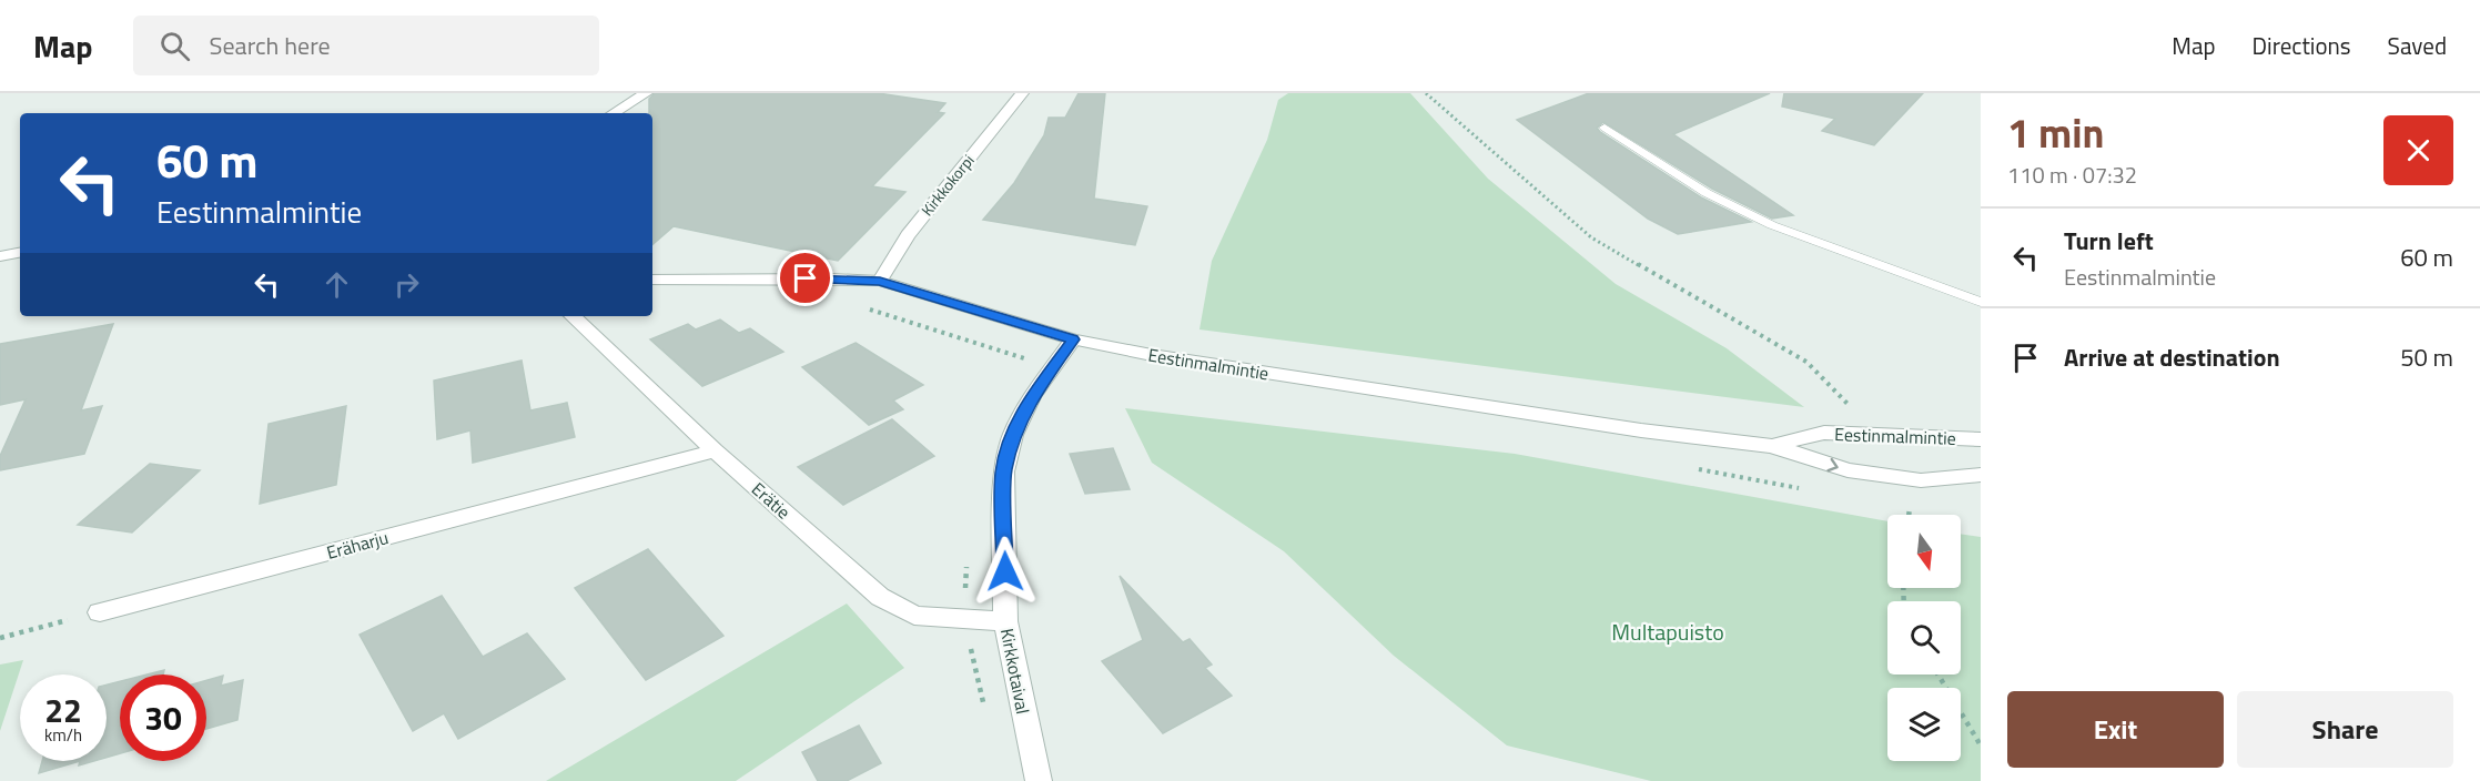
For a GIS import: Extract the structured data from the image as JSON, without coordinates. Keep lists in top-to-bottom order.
{
  "streets": {
    "street": [
      "Kirkkokorpi",
      "Eestinmalmintie",
      "Erätie",
      "Eräharju",
      "Kirkkotaival"
    ]
  },
  "crossings": [
    ["Kirkkokorpi", "Eestinmalmintie"],
    ["Eestinmalmintie", "Kirkkotaival"],
    ["Erätie", "Eräharju"],
    ["Erätie", "Kirkkotaival"]
  ],
  "parks": ["Multapuisto"],
  "north": "bottom",
  "page": {
    "header": "Map",
    "search": "Search here",
    "nav": ["Map", "Directions", "Saved"],
    "heading": ["1 min", "110 m · 07:32"],
    "turn": ["60 m", "Eestinmalmintie"],
    "list": [
      {
        "name": "Turn left",
        "note": "Eestinmalmintie",
        "value": "60 m"
      },
      {
        "name": "Arrive at destination",
        "value": "50 m"
      }
    ],
    "speed": "22 km/h",
    "limit": "30",
    "buttons": ["Exit", "Share"]
  }
}
